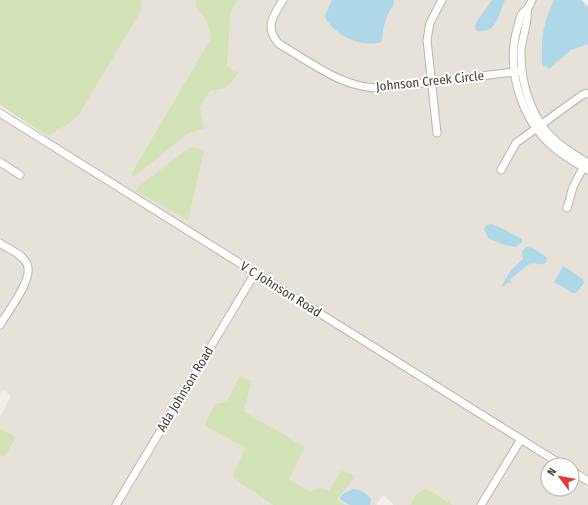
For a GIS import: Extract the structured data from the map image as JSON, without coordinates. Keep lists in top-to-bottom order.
{
  "streets": {
    "street": ["Johnson Creek Circle", "V C Johnson Road", "Ada Johnson Road"]
  },
  "crossings": [
    ["V C Johnson Road", "Ada Johnson Road"]
  ],
  "north": "top left"
}
